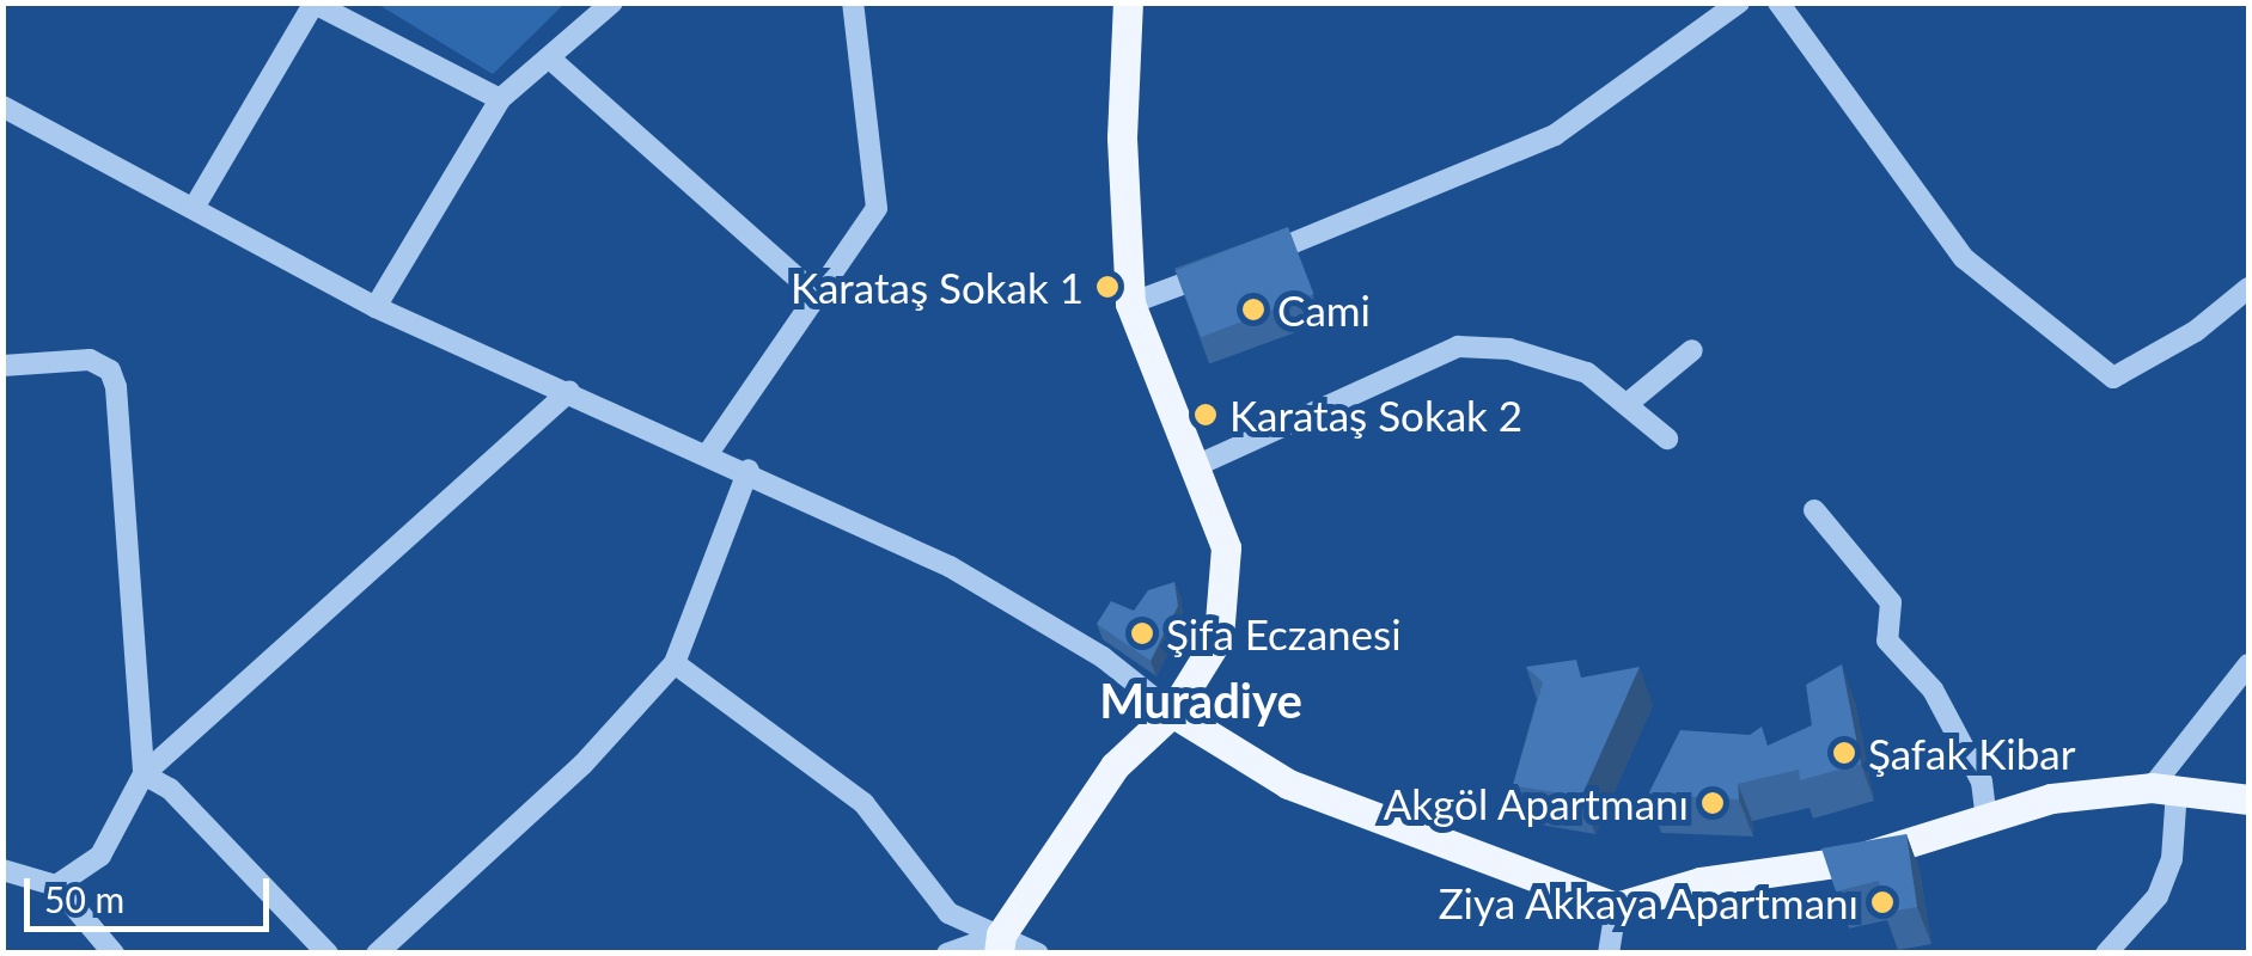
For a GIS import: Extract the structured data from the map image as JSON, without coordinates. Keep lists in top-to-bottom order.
{
  "districts": ["Muradiye"],
  "places": [
    "Karataş Sokak 1",
    "Cami",
    "Karataş Sokak 2",
    "Şifa Eczanesi",
    "Şafak Kibar",
    "Akgöl Apartmanı",
    "Ziya Akkaya Apartmanı"
  ],
  "scale_bar": "50 m"
}
